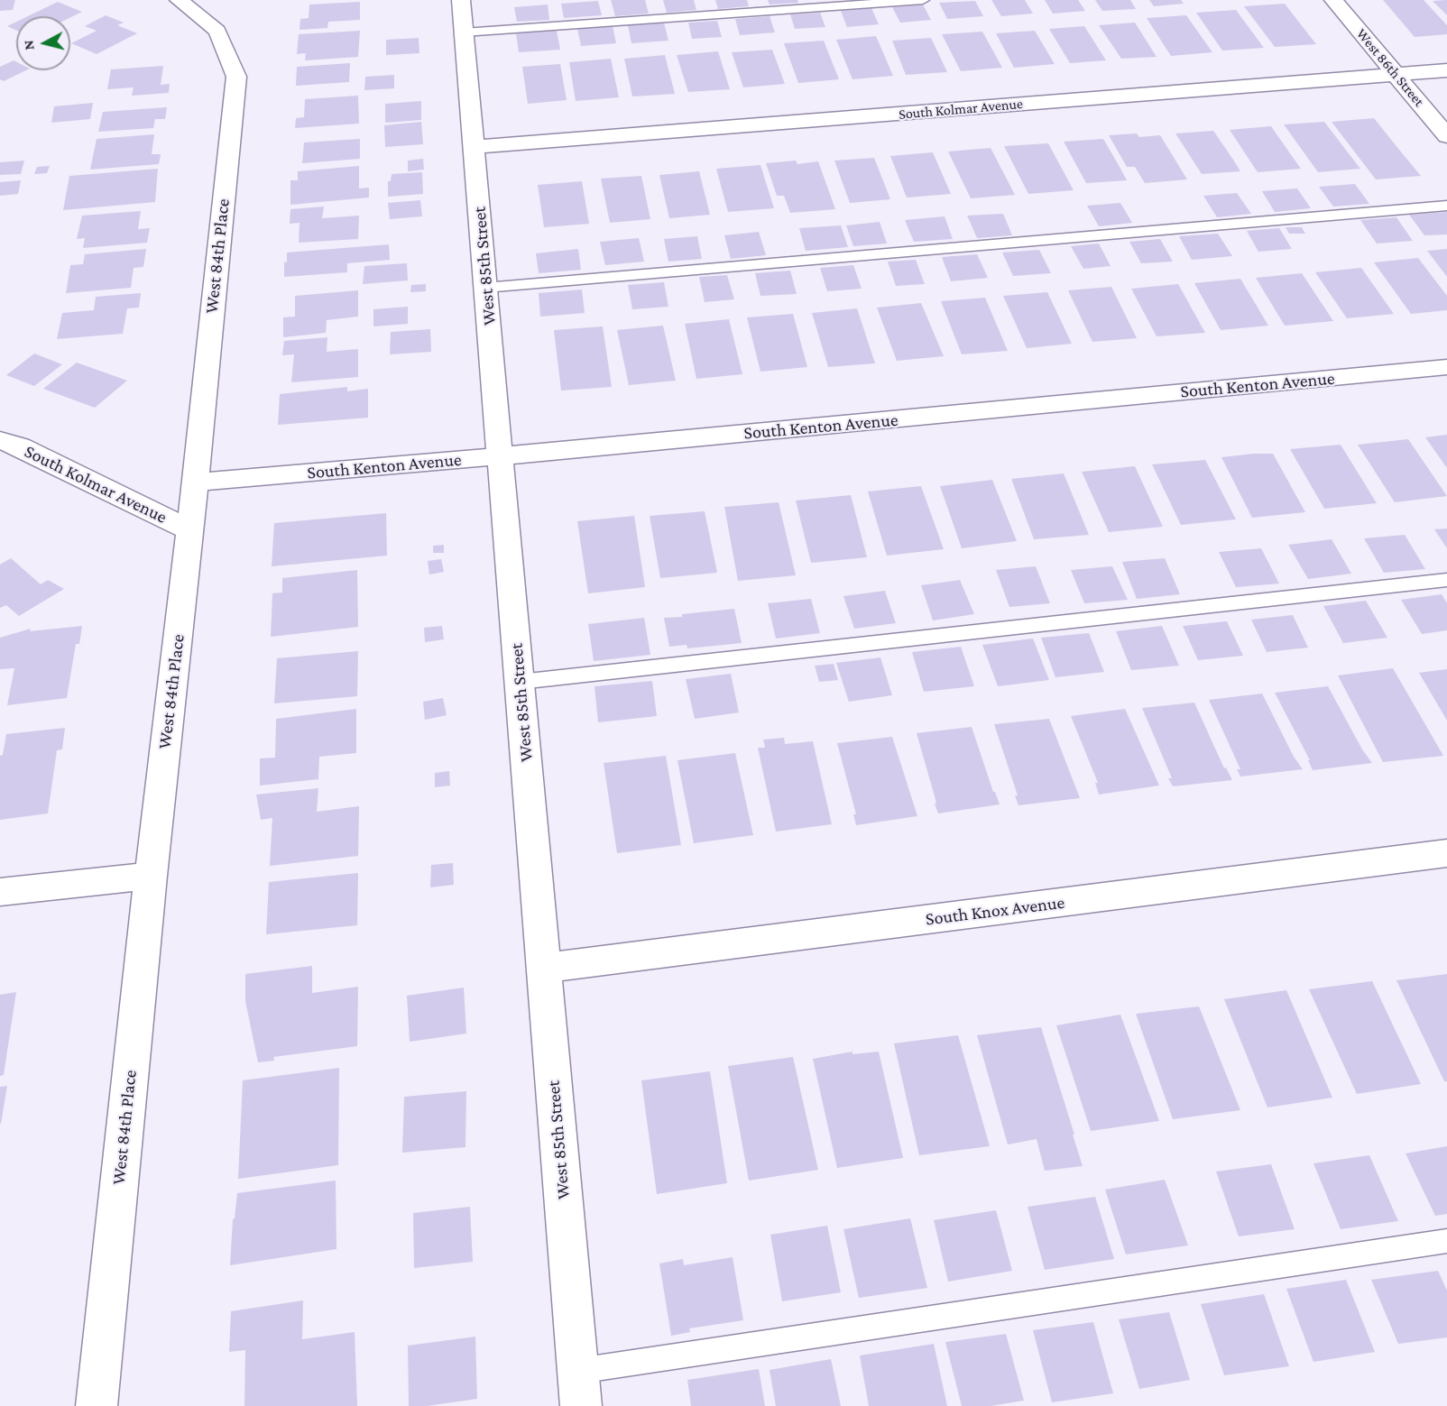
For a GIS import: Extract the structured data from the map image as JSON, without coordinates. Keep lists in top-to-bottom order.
{
  "streets": {
    "street": [
      "West 86th Street",
      "South Kolmar Avenue",
      "West 84th Place",
      "West 85th Street",
      "South Kenton Avenue",
      "South Knox Avenue"
    ]
  },
  "crossings": [
    ["West 86th Street", "South Kolmar Avenue"],
    ["South Kolmar Avenue", "West 84th Place"],
    ["South Kolmar Avenue", "West 85th Street"],
    ["West 84th Place", "South Kenton Avenue"],
    ["West 85th Street", "South Kenton Avenue"],
    ["West 85th Street", "South Knox Avenue"]
  ],
  "north": "left"
}
